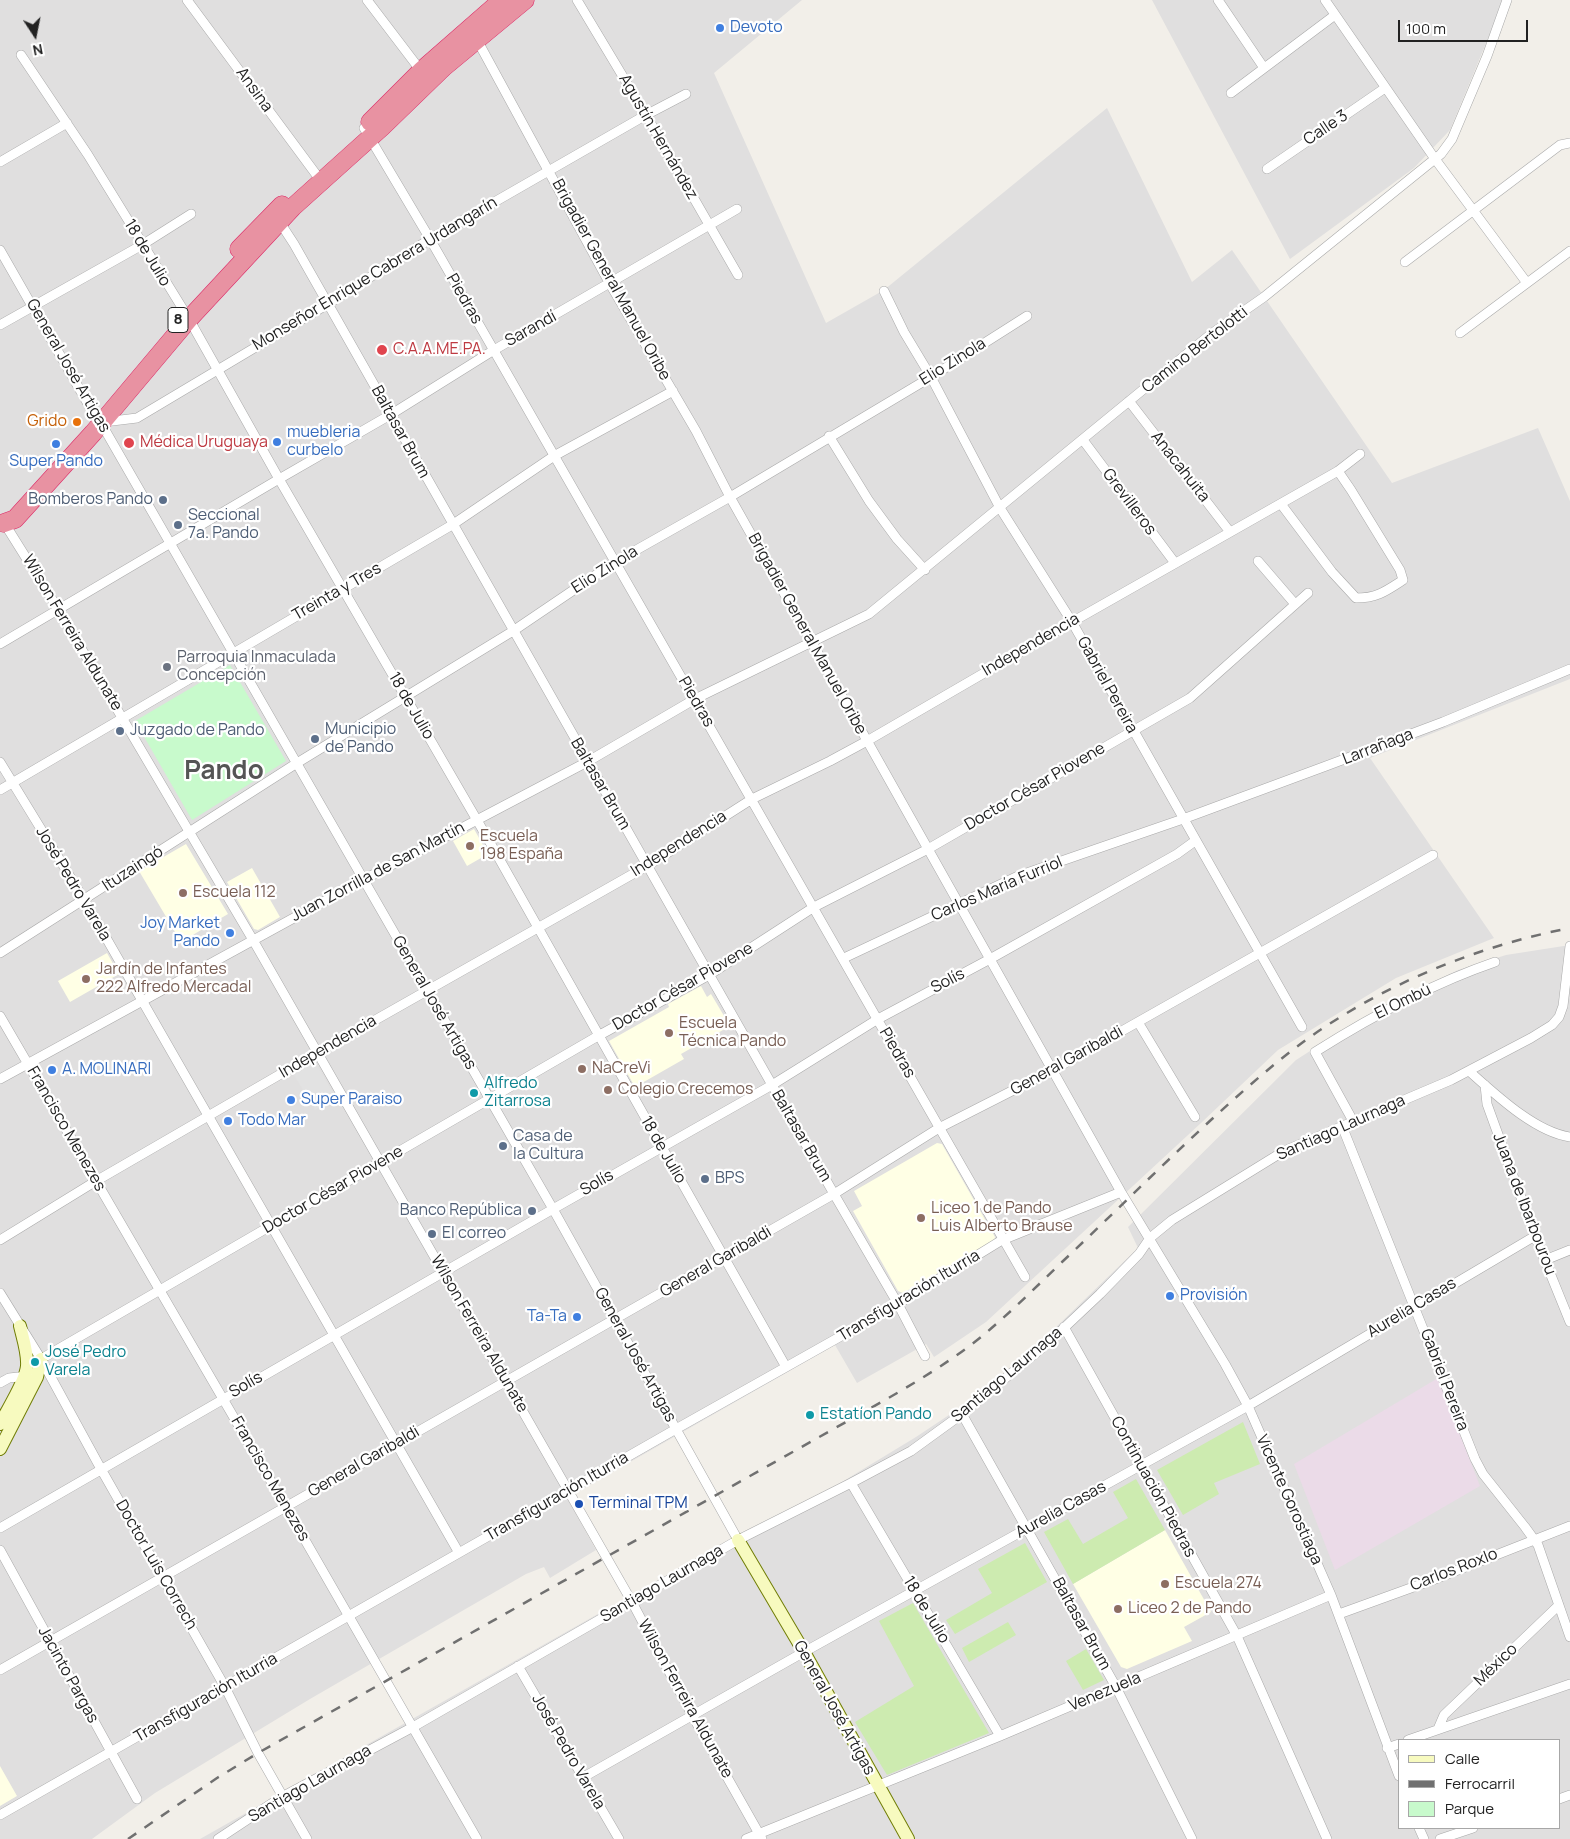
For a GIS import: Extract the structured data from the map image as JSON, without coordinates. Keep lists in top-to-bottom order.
{
  "streets": {
    "highway": ["8"],
    "street": [
      "Ansina",
      "Calle 3",
      "Agustín Hernández",
      "18 de Julio",
      "Monseñor Enrique Cabrera Urdangarín",
      "Brigadier General Manuel Oribe",
      "Piedras",
      "Sarandí",
      "Camino Bertolotti",
      "Elio Zinola",
      "General José Artigas",
      "Baltasar Brum",
      "Anacahuita",
      "Grevilleros",
      "Treinta y Tres",
      "Wilson Ferreira Aldunate",
      "Independencia",
      "Gabriel Pereira",
      "Larrañaga",
      "Doctor César Piovene",
      "Ituzaingó",
      "Juan Zorrilla de San Martín",
      "José Pedro Varela",
      "Carlos María Furriol",
      "Solís",
      "El Ombú",
      "General Garibaldi",
      "Santiago Laurnaga",
      "Francisco Menezes",
      "Juana de Ibarbourou",
      "Transfiguración Iturria",
      "Aurelia Casas",
      "Continuación Piedras",
      "Vicente Gorostiaga",
      "Doctor Luis Correch",
      "Carlos Roxlo",
      "México",
      "Jacinto Pargas",
      "Venezuela"
    ]
  },
  "crossings": [
    ["Ansina", "8"],
    ["Agustín Hernández", "Monseñor Enrique Cabrera Urdangarín"],
    ["Agustín Hernández", "Sarandí"],
    ["18 de Julio", "Monseñor Enrique Cabrera Urdangarín"],
    ["18 de Julio", "8"],
    ["18 de Julio", "Sarandí"],
    ["18 de Julio", "Elio Zinola"],
    ["18 de Julio", "Treinta y Tres"],
    ["18 de Julio", "Independencia"],
    ["18 de Julio", "Doctor César Piovene"],
    ["18 de Julio", "Juan Zorrilla de San Martín"],
    ["18 de Julio", "Solís"],
    ["18 de Julio", "General Garibaldi"],
    ["18 de Julio", "Santiago Laurnaga"],
    ["18 de Julio", "Transfiguración Iturria"],
    ["18 de Julio", "Aurelia Casas"],
    ["18 de Julio", "Venezuela"],
    ["Monseñor Enrique Cabrera Urdangarín", "Brigadier General Manuel Oribe"],
    ["Monseñor Enrique Cabrera Urdangarín", "Piedras"],
    ["Monseñor Enrique Cabrera Urdangarín", "8"],
    ["Monseñor Enrique Cabrera Urdangarín", "General José Artigas"],
    ["Monseñor Enrique Cabrera Urdangarín", "Baltasar Brum"],
    ["Brigadier General Manuel Oribe", "8"],
    ["Brigadier General Manuel Oribe", "Sarandí"],
    ["Brigadier General Manuel Oribe", "Camino Bertolotti"],
    ["Brigadier General Manuel Oribe", "Elio Zinola"],
    ["Brigadier General Manuel Oribe", "Treinta y Tres"],
    ["Brigadier General Manuel Oribe", "Independencia"],
    ["Brigadier General Manuel Oribe", "Doctor César Piovene"],
    ["Brigadier General Manuel Oribe", "Juan Zorrilla de San Martín"],
    ["Brigadier General Manuel Oribe", "Carlos María Furriol"],
    ["Brigadier General Manuel Oribe", "Solís"],
    ["Brigadier General Manuel Oribe", "General Garibaldi"],
    ["Brigadier General Manuel Oribe", "Santiago Laurnaga"],
    ["Brigadier General Manuel Oribe", "Transfiguración Iturria"],
    ["Brigadier General Manuel Oribe", "Vicente Gorostiaga"],
    ["Piedras", "8"],
    ["Piedras", "Sarandí"],
    ["Piedras", "Elio Zinola"],
    ["Piedras", "Treinta y Tres"],
    ["Piedras", "Independencia"],
    ["Piedras", "Doctor César Piovene"],
    ["Piedras", "Juan Zorrilla de San Martín"],
    ["Piedras", "Carlos María Furriol"],
    ["Piedras", "Solís"],
    ["Piedras", "General Garibaldi"],
    ["Piedras", "Transfiguración Iturria"],
    ["8", "General José Artigas"],
    ["8", "Baltasar Brum"],
    ["8", "Wilson Ferreira Aldunate"],
    ["Sarandí", "General José Artigas"],
    ["Sarandí", "Baltasar Brum"],
    ["Sarandí", "Wilson Ferreira Aldunate"],
    ["Camino Bertolotti", "Anacahuita"],
    ["Camino Bertolotti", "Grevilleros"],
    ["Camino Bertolotti", "Gabriel Pereira"],
    ["Camino Bertolotti", "Juan Zorrilla de San Martín"],
    ["Elio Zinola", "General José Artigas"],
    ["Elio Zinola", "Baltasar Brum"],
    ["Elio Zinola", "Wilson Ferreira Aldunate"],
    ["Elio Zinola", "Gabriel Pereira"],
    ["Elio Zinola", "Ituzaingó"],
    ["General José Artigas", "Treinta y Tres"],
    ["General José Artigas", "Independencia"],
    ["General José Artigas", "Doctor César Piovene"],
    ["General José Artigas", "Juan Zorrilla de San Martín"],
    ["General José Artigas", "Solís"],
    ["General José Artigas", "General Garibaldi"],
    ["General José Artigas", "Santiago Laurnaga"],
    ["General José Artigas", "Transfiguración Iturria"],
    ["General José Artigas", "Aurelia Casas"],
    ["General José Artigas", "Venezuela"],
    ["Baltasar Brum", "Treinta y Tres"],
    ["Baltasar Brum", "Independencia"],
    ["Baltasar Brum", "Doctor César Piovene"],
    ["Baltasar Brum", "Juan Zorrilla de San Martín"],
    ["Baltasar Brum", "Solís"],
    ["Baltasar Brum", "General Garibaldi"],
    ["Baltasar Brum", "Santiago Laurnaga"],
    ["Baltasar Brum", "Transfiguración Iturria"],
    ["Baltasar Brum", "Aurelia Casas"],
    ["Baltasar Brum", "Venezuela"],
    ["Anacahuita", "Independencia"],
    ["Grevilleros", "Independencia"],
    ["Treinta y Tres", "Wilson Ferreira Aldunate"],
    ["Treinta y Tres", "José Pedro Varela"],
    ["Wilson Ferreira Aldunate", "Independencia"],
    ["Wilson Ferreira Aldunate", "Doctor César Piovene"],
    ["Wilson Ferreira Aldunate", "Ituzaingó"],
    ["Wilson Ferreira Aldunate", "Juan Zorrilla de San Martín"],
    ["Wilson Ferreira Aldunate", "Solís"],
    ["Wilson Ferreira Aldunate", "General Garibaldi"],
    ["Wilson Ferreira Aldunate", "Santiago Laurnaga"],
    ["Wilson Ferreira Aldunate", "Transfiguración Iturria"],
    ["Wilson Ferreira Aldunate", "Aurelia Casas"],
    ["Wilson Ferreira Aldunate", "Venezuela"],
    ["Independencia", "Gabriel Pereira"],
    ["Independencia", "José Pedro Varela"],
    ["Independencia", "Francisco Menezes"],
    ["Gabriel Pereira", "Larrañaga"],
    ["Gabriel Pereira", "Doctor César Piovene"],
    ["Gabriel Pereira", "Carlos María Furriol"],
    ["Gabriel Pereira", "Solís"],
    ["Gabriel Pereira", "General Garibaldi"],
    ["Gabriel Pereira", "Santiago Laurnaga"],
    ["Gabriel Pereira", "Aurelia Casas"],
    ["Gabriel Pereira", "Carlos Roxlo"],
    ["Gabriel Pereira", "México"],
    ["Larrañaga", "Carlos María Furriol"],
    ["Doctor César Piovene", "José Pedro Varela"],
    ["Doctor César Piovene", "Francisco Menezes"],
    ["Doctor César Piovene", "Doctor Luis Correch"],
    ["Ituzaingó", "José Pedro Varela"],
    ["Juan Zorrilla de San Martín", "José Pedro Varela"],
    ["Juan Zorrilla de San Martín", "Francisco Menezes"],
    ["José Pedro Varela", "Solís"],
    ["José Pedro Varela", "General Garibaldi"],
    ["José Pedro Varela", "Santiago Laurnaga"],
    ["José Pedro Varela", "Transfiguración Iturria"],
    ["José Pedro Varela", "Aurelia Casas"],
    ["Solís", "Francisco Menezes"],
    ["Solís", "Doctor Luis Correch"],
    ["El Ombú", "Santiago Laurnaga"],
    ["General Garibaldi", "Francisco Menezes"],
    ["General Garibaldi", "Doctor Luis Correch"],
    ["General Garibaldi", "Jacinto Pargas"],
    ["Santiago Laurnaga", "Francisco Menezes"],
    ["Santiago Laurnaga", "Continuación Piedras"],
    ["Santiago Laurnaga", "Vicente Gorostiaga"],
    ["Santiago Laurnaga", "Doctor Luis Correch"],
    ["Francisco Menezes", "Transfiguración Iturria"],
    ["Juana de Ibarbourou", "Aurelia Casas"],
    ["Transfiguración Iturria", "Doctor Luis Correch"],
    ["Transfiguración Iturria", "Jacinto Pargas"],
    ["Aurelia Casas", "Continuación Piedras"],
    ["Aurelia Casas", "Vicente Gorostiaga"],
    ["Continuación Piedras", "Venezuela"],
    ["Vicente Gorostiaga", "Carlos Roxlo"],
    ["Vicente Gorostiaga", "Venezuela"]
  ],
  "districts": ["Pando"],
  "places": [
    "Devoto",
    "C.A.A.ME.PA.",
    "Grido",
    "muebleria curbelo",
    "Médica Uruguaya",
    "Super Pando",
    "Bomberos Pando",
    "Seccional 7a. Pando",
    "Parroquia Inmaculada Concepción",
    "Juzgado de Pando",
    "Municipio de Pando",
    "Escuela 198 España",
    "Escuela 112",
    "Joy Market Pando",
    "Jardín de Infantes 222 Alfredo Mercadal",
    "Escuela Técnica Pando",
    "NaCreVi",
    "A. MOLINARI",
    "Colegio Crecemos",
    "Alfredo Zitarrosa",
    "Super Paraiso",
    "Todo Mar",
    "Casa de la Cultura",
    "BPS",
    "Banco República",
    "Liceo 1 de Pando Luis Alberto Brause",
    "El correo",
    "Provisión",
    "Ta-Ta",
    "José Pedro Varela",
    "Estatíon Pando",
    "Terminal TPM",
    "Escuela 274",
    "Liceo 2 de Pando"
  ],
  "legend": ["Calle", "Ferrocarril", "Parque"],
  "scale_bar": "100 m",
  "north": "bottom"
}
